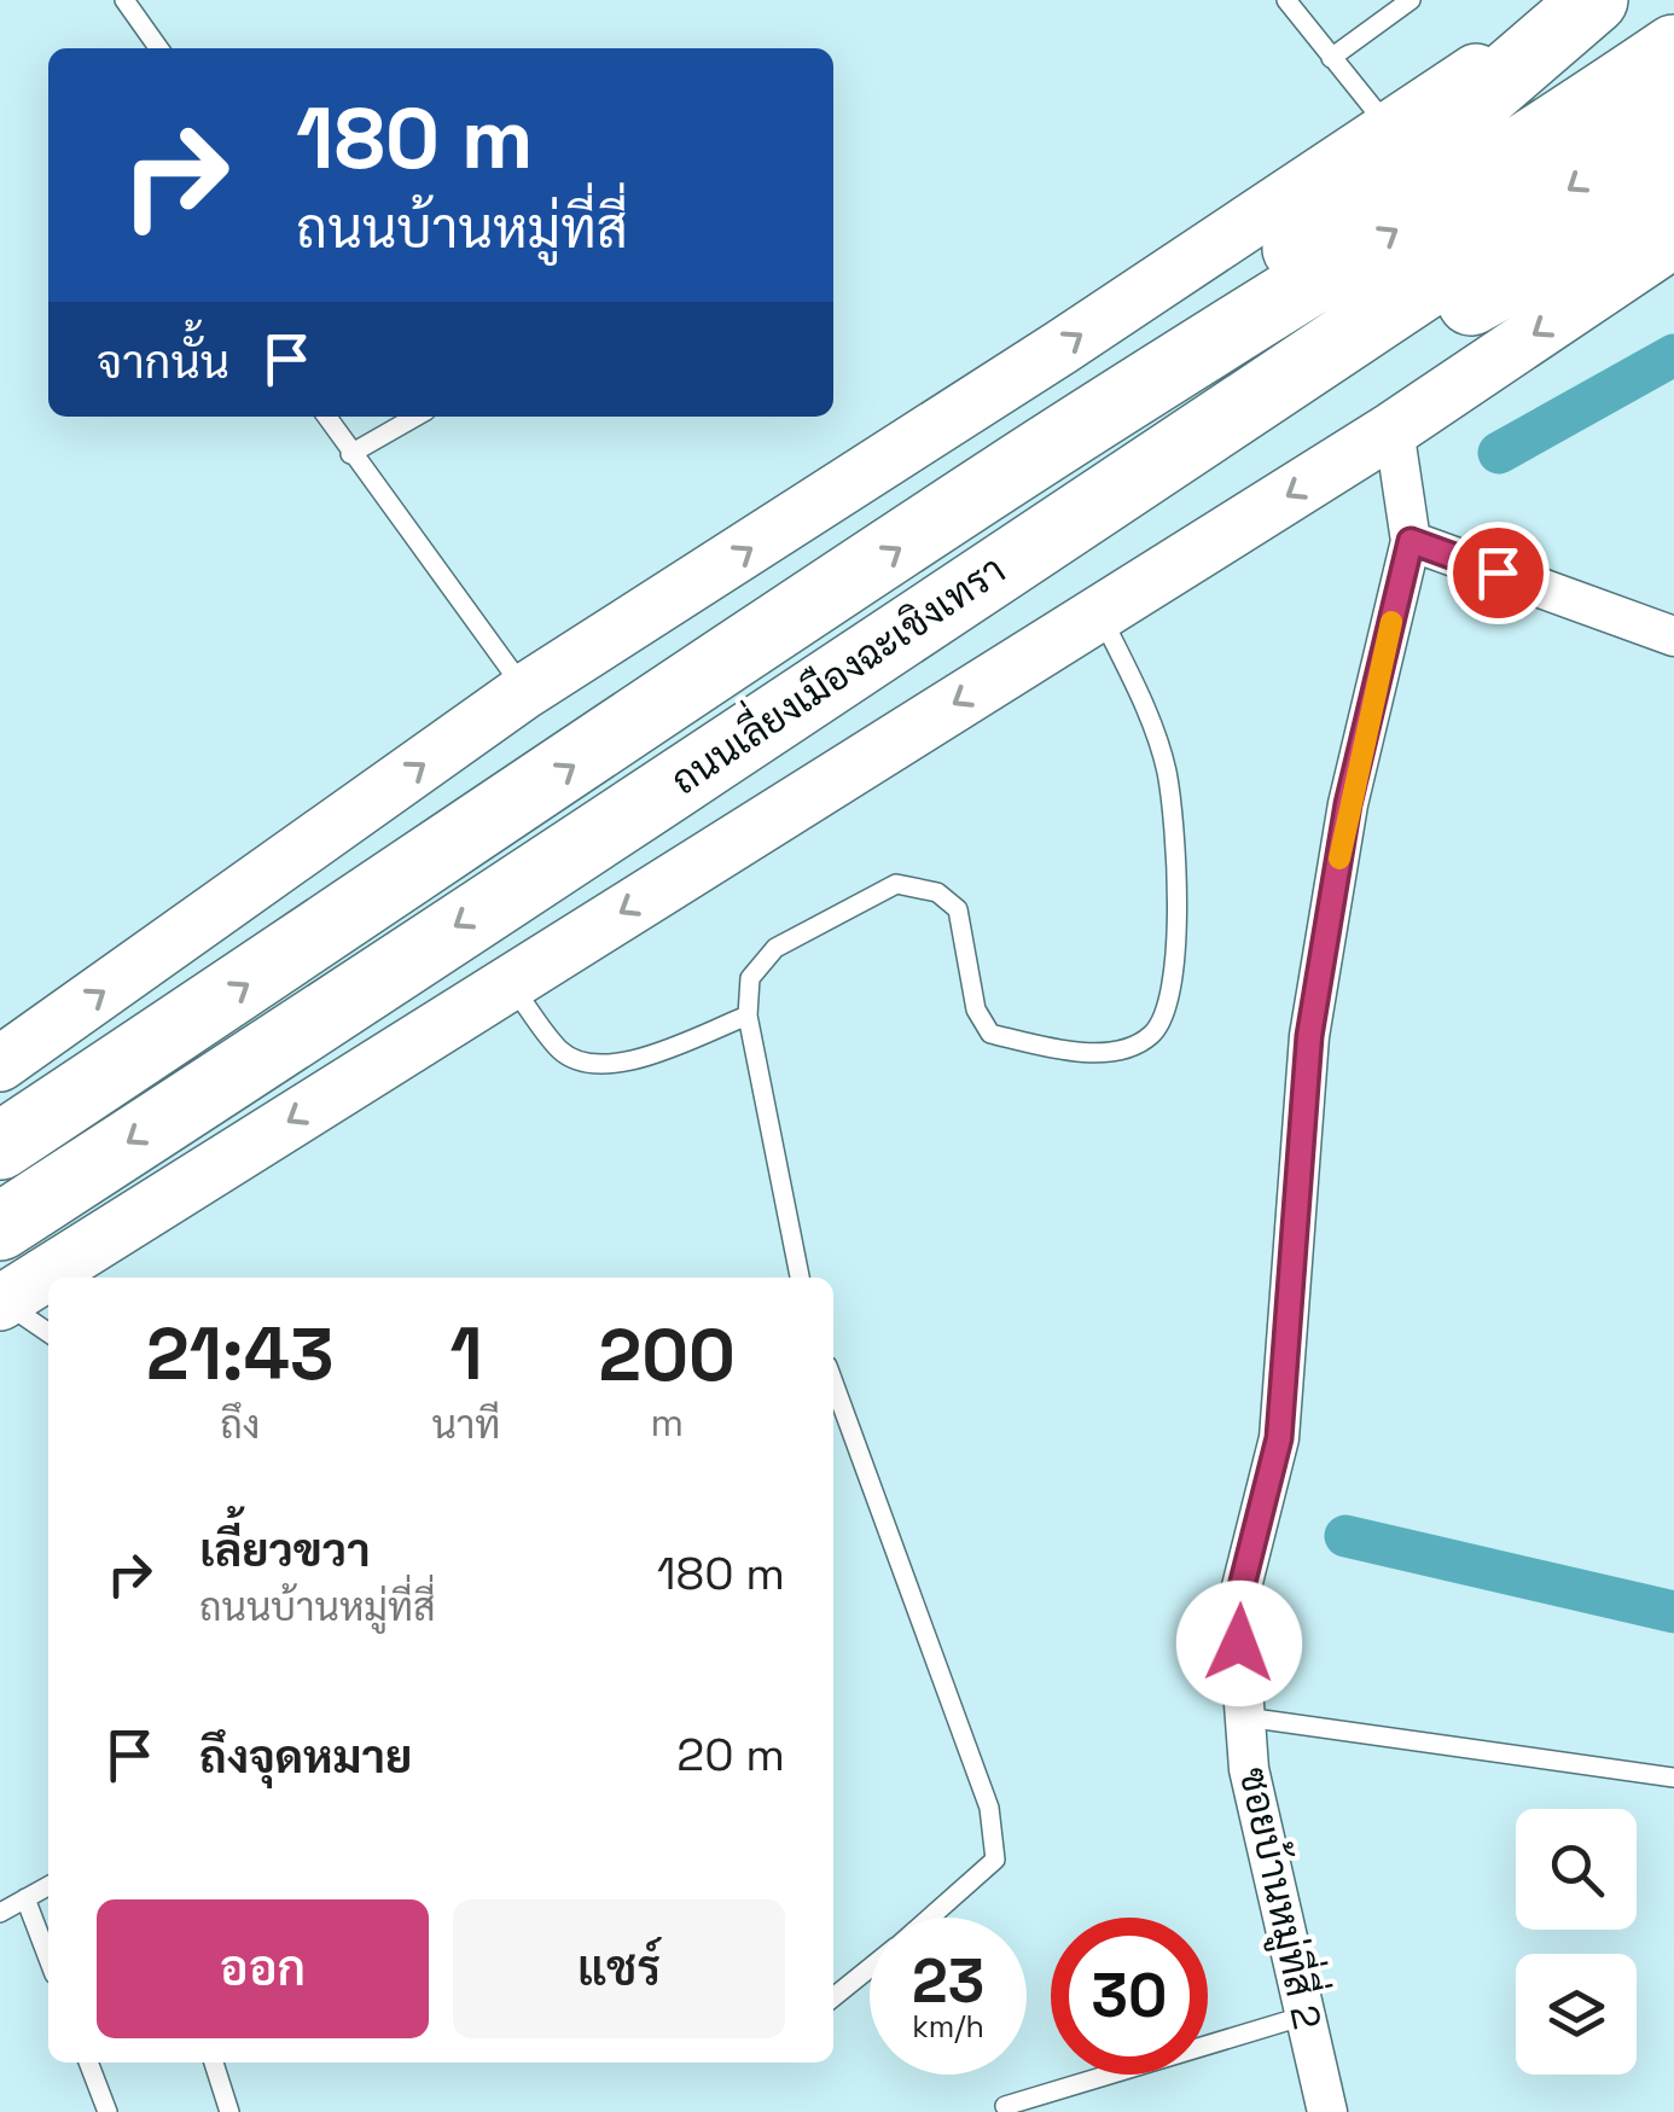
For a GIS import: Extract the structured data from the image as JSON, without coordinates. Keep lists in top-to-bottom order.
{
  "streets": {
    "highway": ["ถนนเลี่ยงเมืองฉะเชิงเทรา"],
    "street": ["ซอยบ้านหมู่ที่สี่ 2"]
  },
  "page": {
    "turn": ["180 m", "ถนนบ้านหมู่ที่สี่"],
    "then": "จากนั้น",
    "eta": [
      "21:43",
      "ถึง",
      "1",
      "นาที",
      "200",
      "m"
    ],
    "list": [
      {
        "name": "เลี้ยวขวา",
        "note": "ถนนบ้านหมู่ที่สี่",
        "value": "180 m"
      },
      {
        "name": "ถึงจุดหมาย",
        "value": "20 m"
      }
    ],
    "buttons": ["ออก", "แชร์"],
    "speed": "23 km/h",
    "limit": "30"
  }
}
